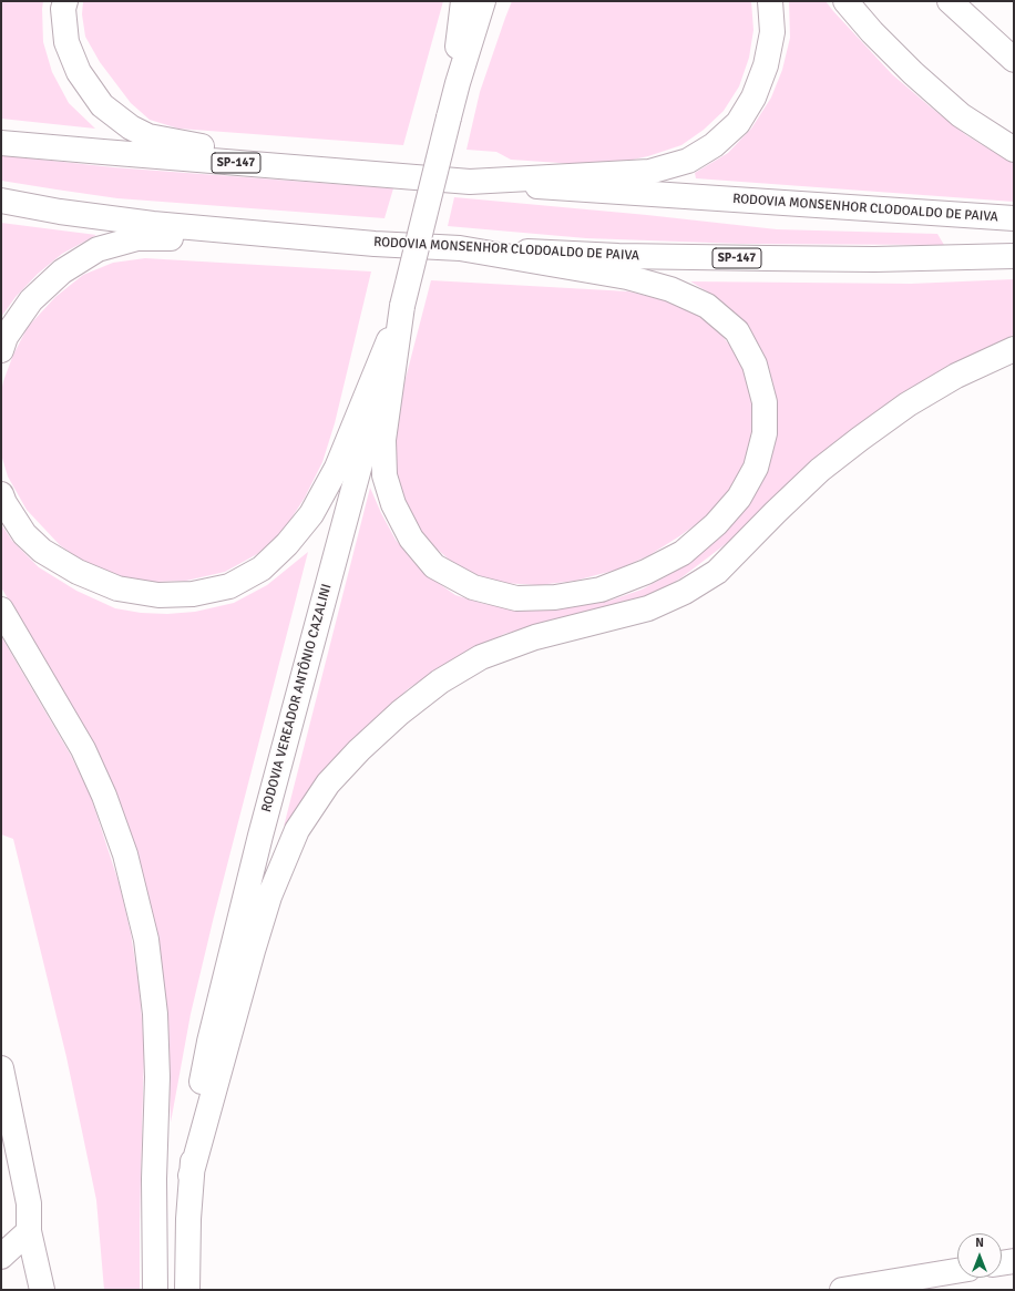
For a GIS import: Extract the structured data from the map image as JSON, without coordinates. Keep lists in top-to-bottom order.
{
  "streets": {
    "main road": ["SP-147", "RODOVIA MONSENHOR CLODOALDO DE PAIVA", "RODOVIA VEREADOR ANTÔNIO CAZALINI"]
  },
  "north": "top"
}
